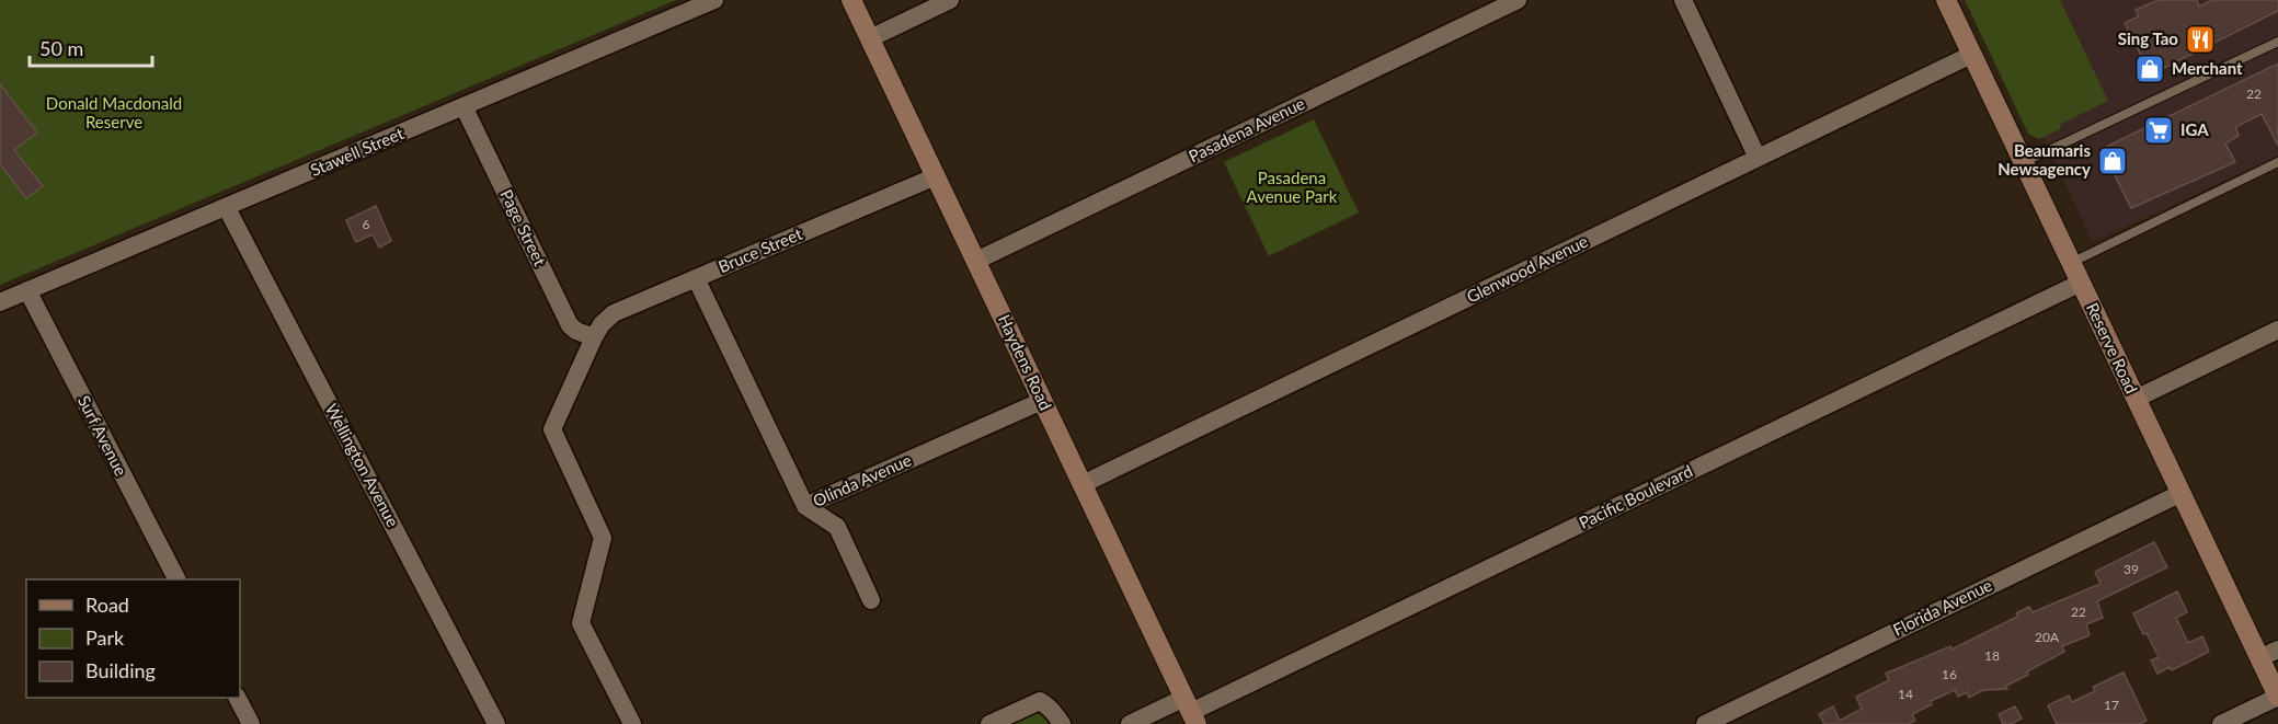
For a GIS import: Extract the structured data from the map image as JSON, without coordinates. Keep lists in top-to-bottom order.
{
  "streets": {
    "street": [
      "Pasadena Avenue",
      "Stawell Street",
      "Page Street",
      "Bruce Street",
      "Glenwood Avenue",
      "Reserve Road",
      "Haydens Road",
      "Surf Avenue",
      "Wellington Avenue",
      "Olinda Avenue",
      "Pacific Boulevard",
      "Florida Avenue"
    ]
  },
  "crossings": [
    ["Pasadena Avenue", "Haydens Road"],
    ["Stawell Street", "Page Street"],
    ["Stawell Street", "Surf Avenue"],
    ["Stawell Street", "Wellington Avenue"],
    ["Page Street", "Bruce Street"],
    ["Bruce Street", "Haydens Road"],
    ["Bruce Street", "Olinda Avenue"],
    ["Glenwood Avenue", "Reserve Road"],
    ["Glenwood Avenue", "Haydens Road"],
    ["Reserve Road", "Pacific Boulevard"],
    ["Reserve Road", "Florida Avenue"],
    ["Haydens Road", "Olinda Avenue"],
    ["Haydens Road", "Pacific Boulevard"]
  ],
  "parks": ["Donald Macdonald Reserve", "Pasadena Avenue Park"],
  "places": {
    "restaurant": ["Sing Tao"],
    "shop": ["Merchant", "Beaumaris Newsagency"],
    "supermarket": ["IGA"]
  },
  "house_numbers": [
    "22",
    "6",
    "39",
    "22",
    "20A",
    "18",
    "16",
    "14",
    "17"
  ],
  "legend": ["Road", "Park", "Building"],
  "scale_bar": "50 m"
}
